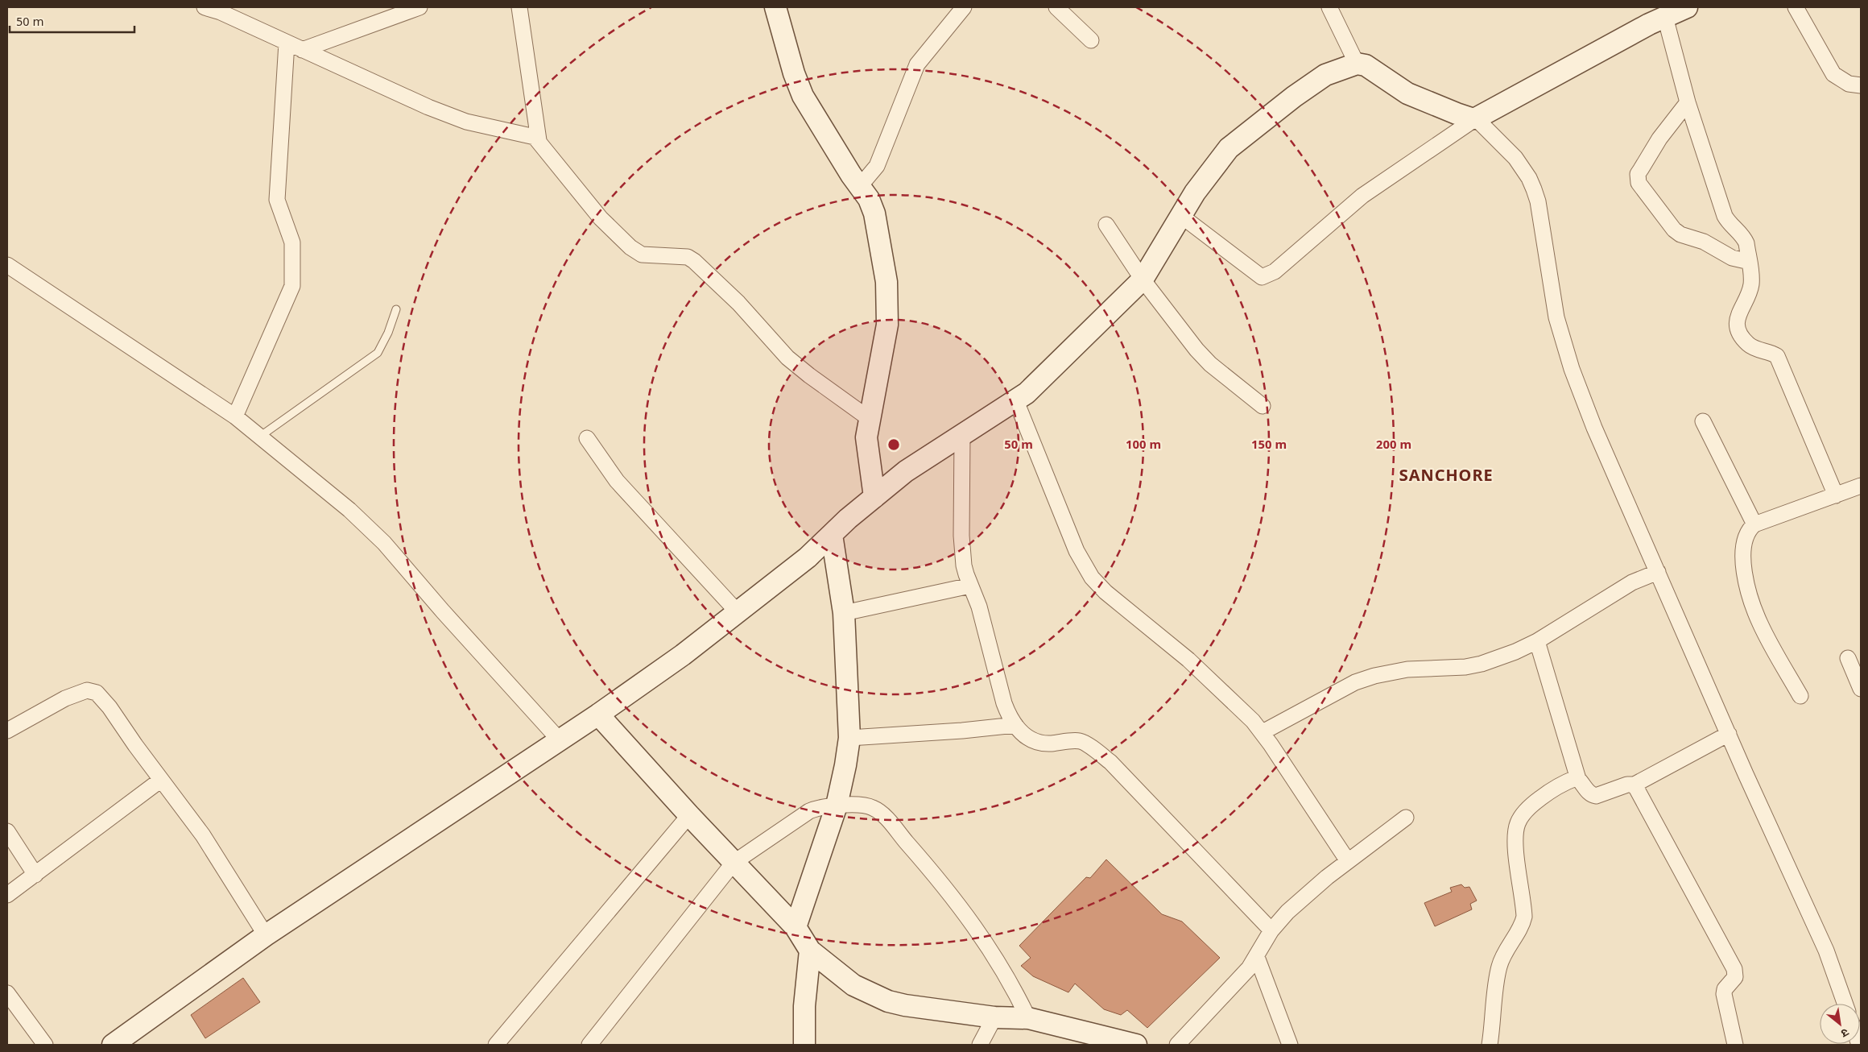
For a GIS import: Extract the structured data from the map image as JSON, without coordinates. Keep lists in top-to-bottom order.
{
  "districts": ["SANCHORE"],
  "scale_bar": "50 m",
  "north": "bottom right",
  "rings": [
    "50 m",
    "100 m",
    "150 m",
    "200 m"
  ]
}
